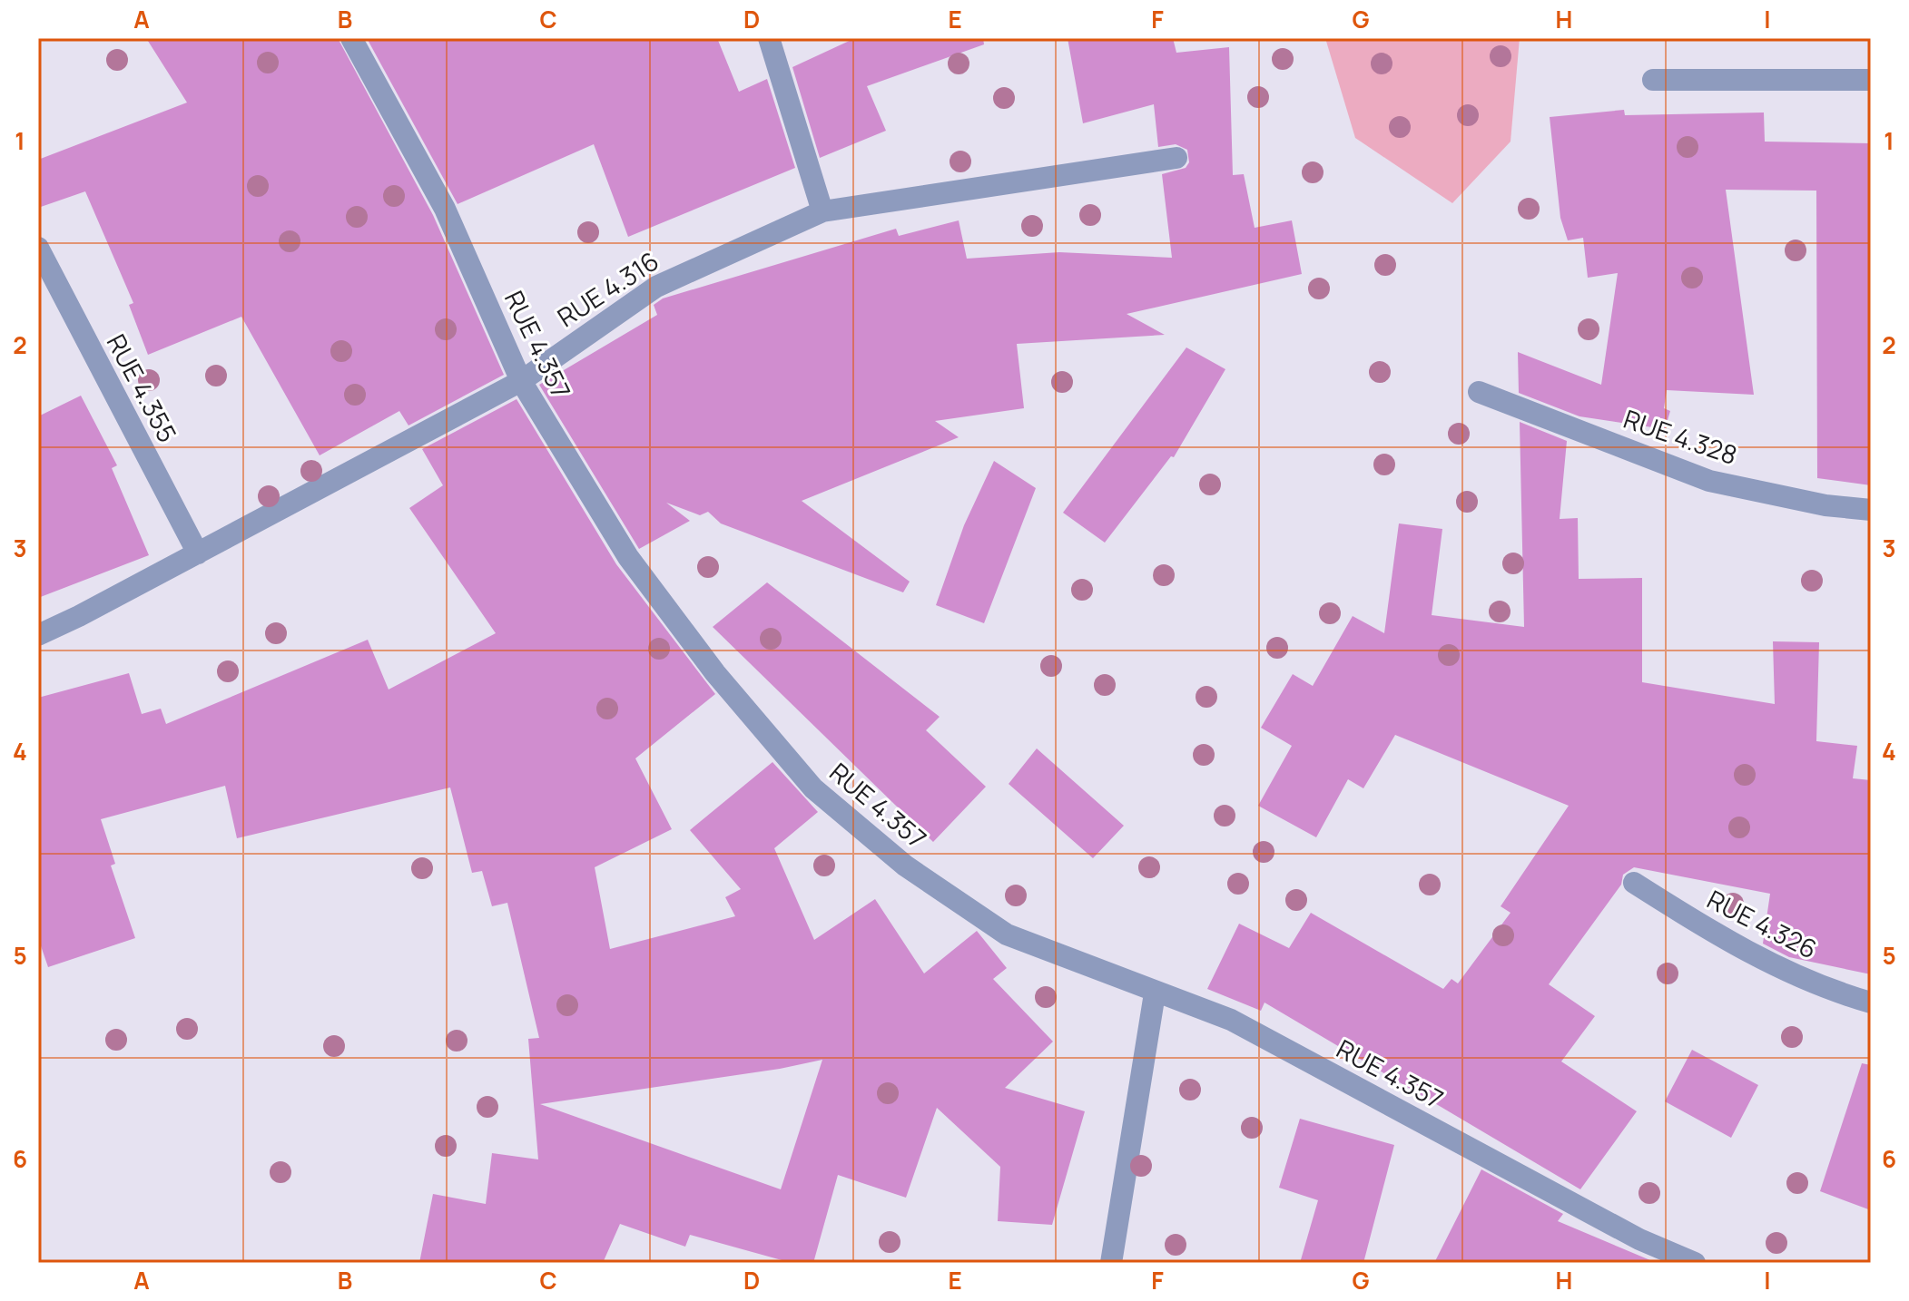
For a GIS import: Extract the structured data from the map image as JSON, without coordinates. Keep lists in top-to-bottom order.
{
  "streets": {
    "street": [
      "RUE 4.316",
      "RUE 4.357",
      "RUE 4.355",
      "RUE 4.328",
      "RUE 4.326"
    ]
  },
  "crossings": [
    ["RUE 4.316", "RUE 4.357"],
    ["RUE 4.316", "RUE 4.355"]
  ],
  "grid": {
    "columns": [
      "A",
      "B",
      "C",
      "D",
      "E",
      "F",
      "G",
      "H",
      "I"
    ],
    "rows": [
      "1",
      "2",
      "3",
      "4",
      "5",
      "6"
    ]
  }
}
